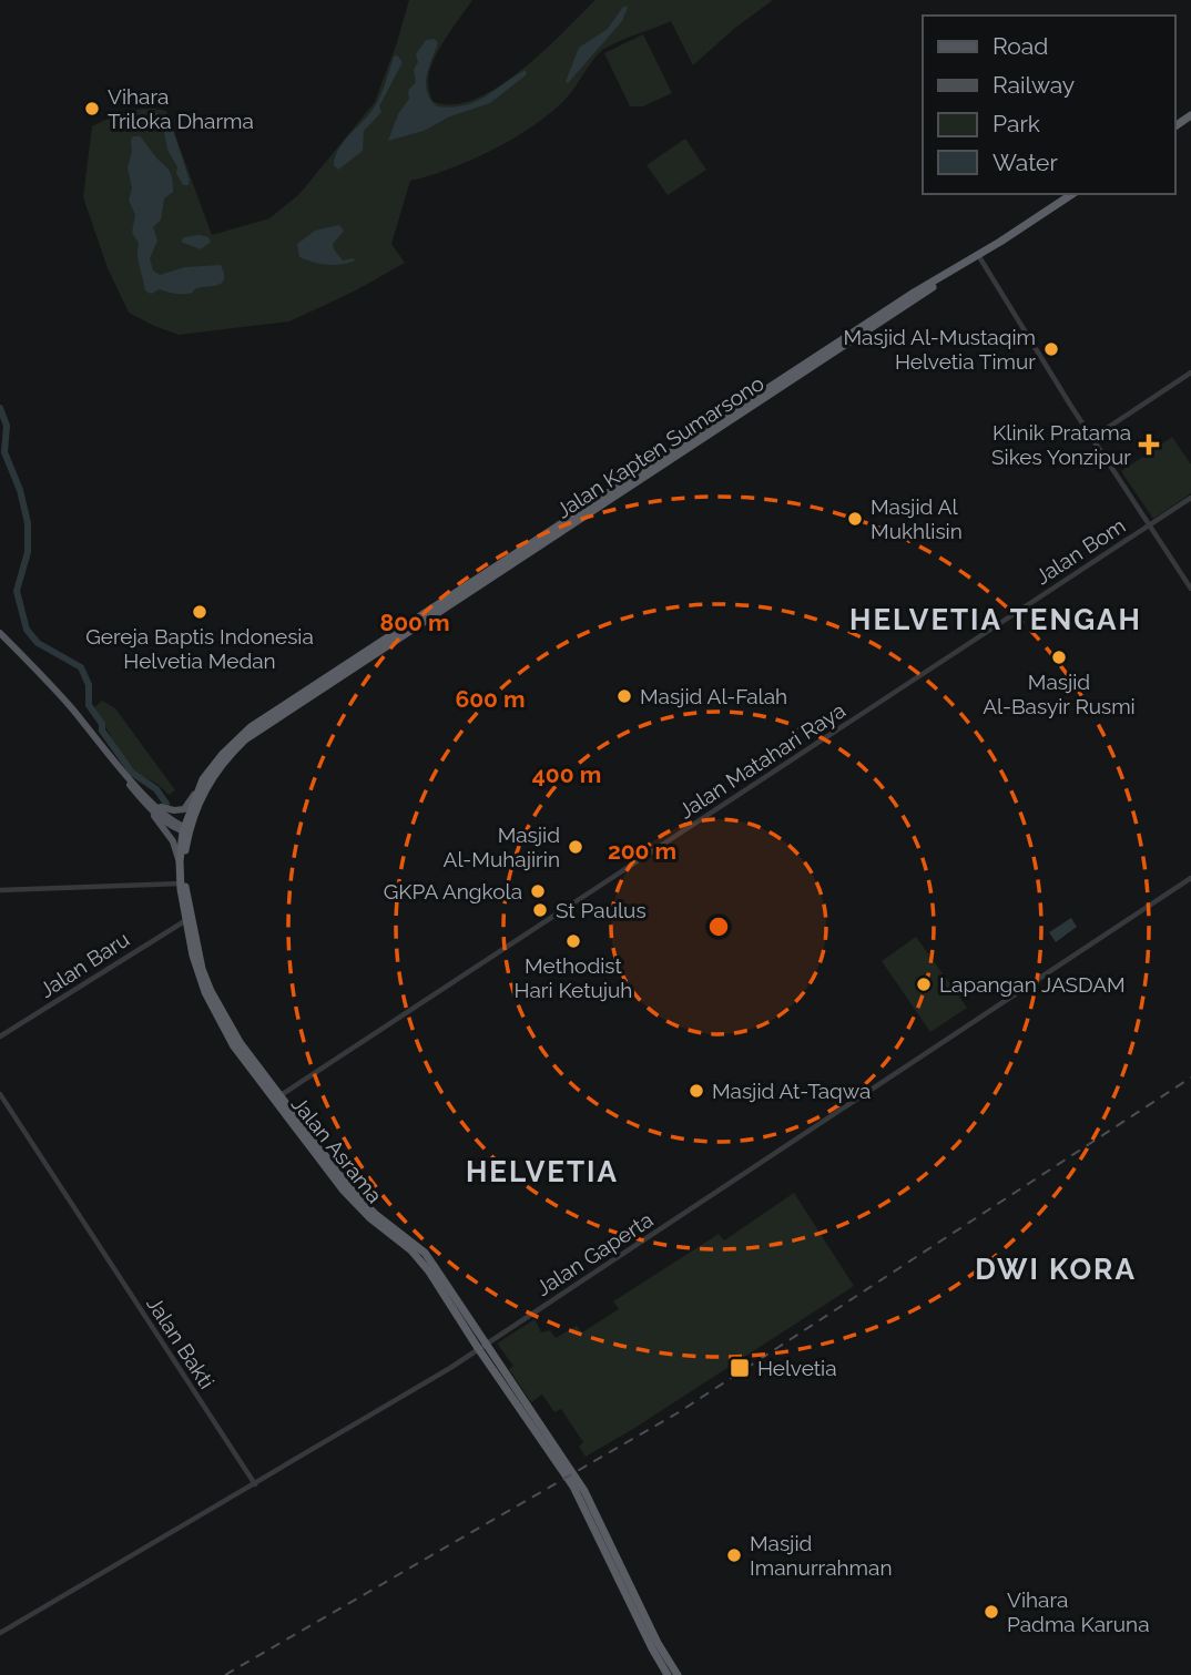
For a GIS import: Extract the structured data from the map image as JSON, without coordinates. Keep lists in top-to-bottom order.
{
  "streets": {
    "highway": ["Jalan Kapten Sumarsono", "Jalan Asrama"],
    "street": [
      "Jalan Bom",
      "Jalan Matahari Raya",
      "Jalan Baru",
      "Jalan Gaperta",
      "Jalan Bakti"
    ]
  },
  "crossings": [
    ["Jalan Kapten Sumarsono", "Jalan Asrama"],
    ["Jalan Bom", "Jalan Matahari Raya"],
    ["Jalan Matahari Raya", "Jalan Asrama"],
    ["Jalan Baru", "Jalan Asrama"],
    ["Jalan Asrama", "Jalan Gaperta"],
    ["Jalan Gaperta", "Jalan Bakti"]
  ],
  "districts": ["HELVETIA TENGAH", "HELVETIA", "DWI KORA"],
  "places": {
    "other": [
      "Vihara Triloka Dharma",
      "Masjid Al-Mustaqim Helvetia Timur",
      "Masjid Al Mukhlisin",
      "Gereja Baptis Indonesia Helvetia Medan",
      "Masjid Al-Basyir Rusmi",
      "Masjid Al-Falah",
      "Masjid Al-Muhajirin",
      "GKPA Angkola",
      "St Paulus",
      "Methodist Hari Ketujuh",
      "Lapangan JASDAM",
      "Masjid At-Taqwa",
      "Masjid Imanurrahman",
      "Vihara Padma Karuna"
    ],
    "health": ["Klinik Pratama Sikes Yonzipur"],
    "transit": ["Helvetia"]
  },
  "legend": [
    "Road",
    "Railway",
    "Park",
    "Water"
  ],
  "rings": [
    "800 m",
    "600 m",
    "400 m",
    "200 m"
  ]
}
